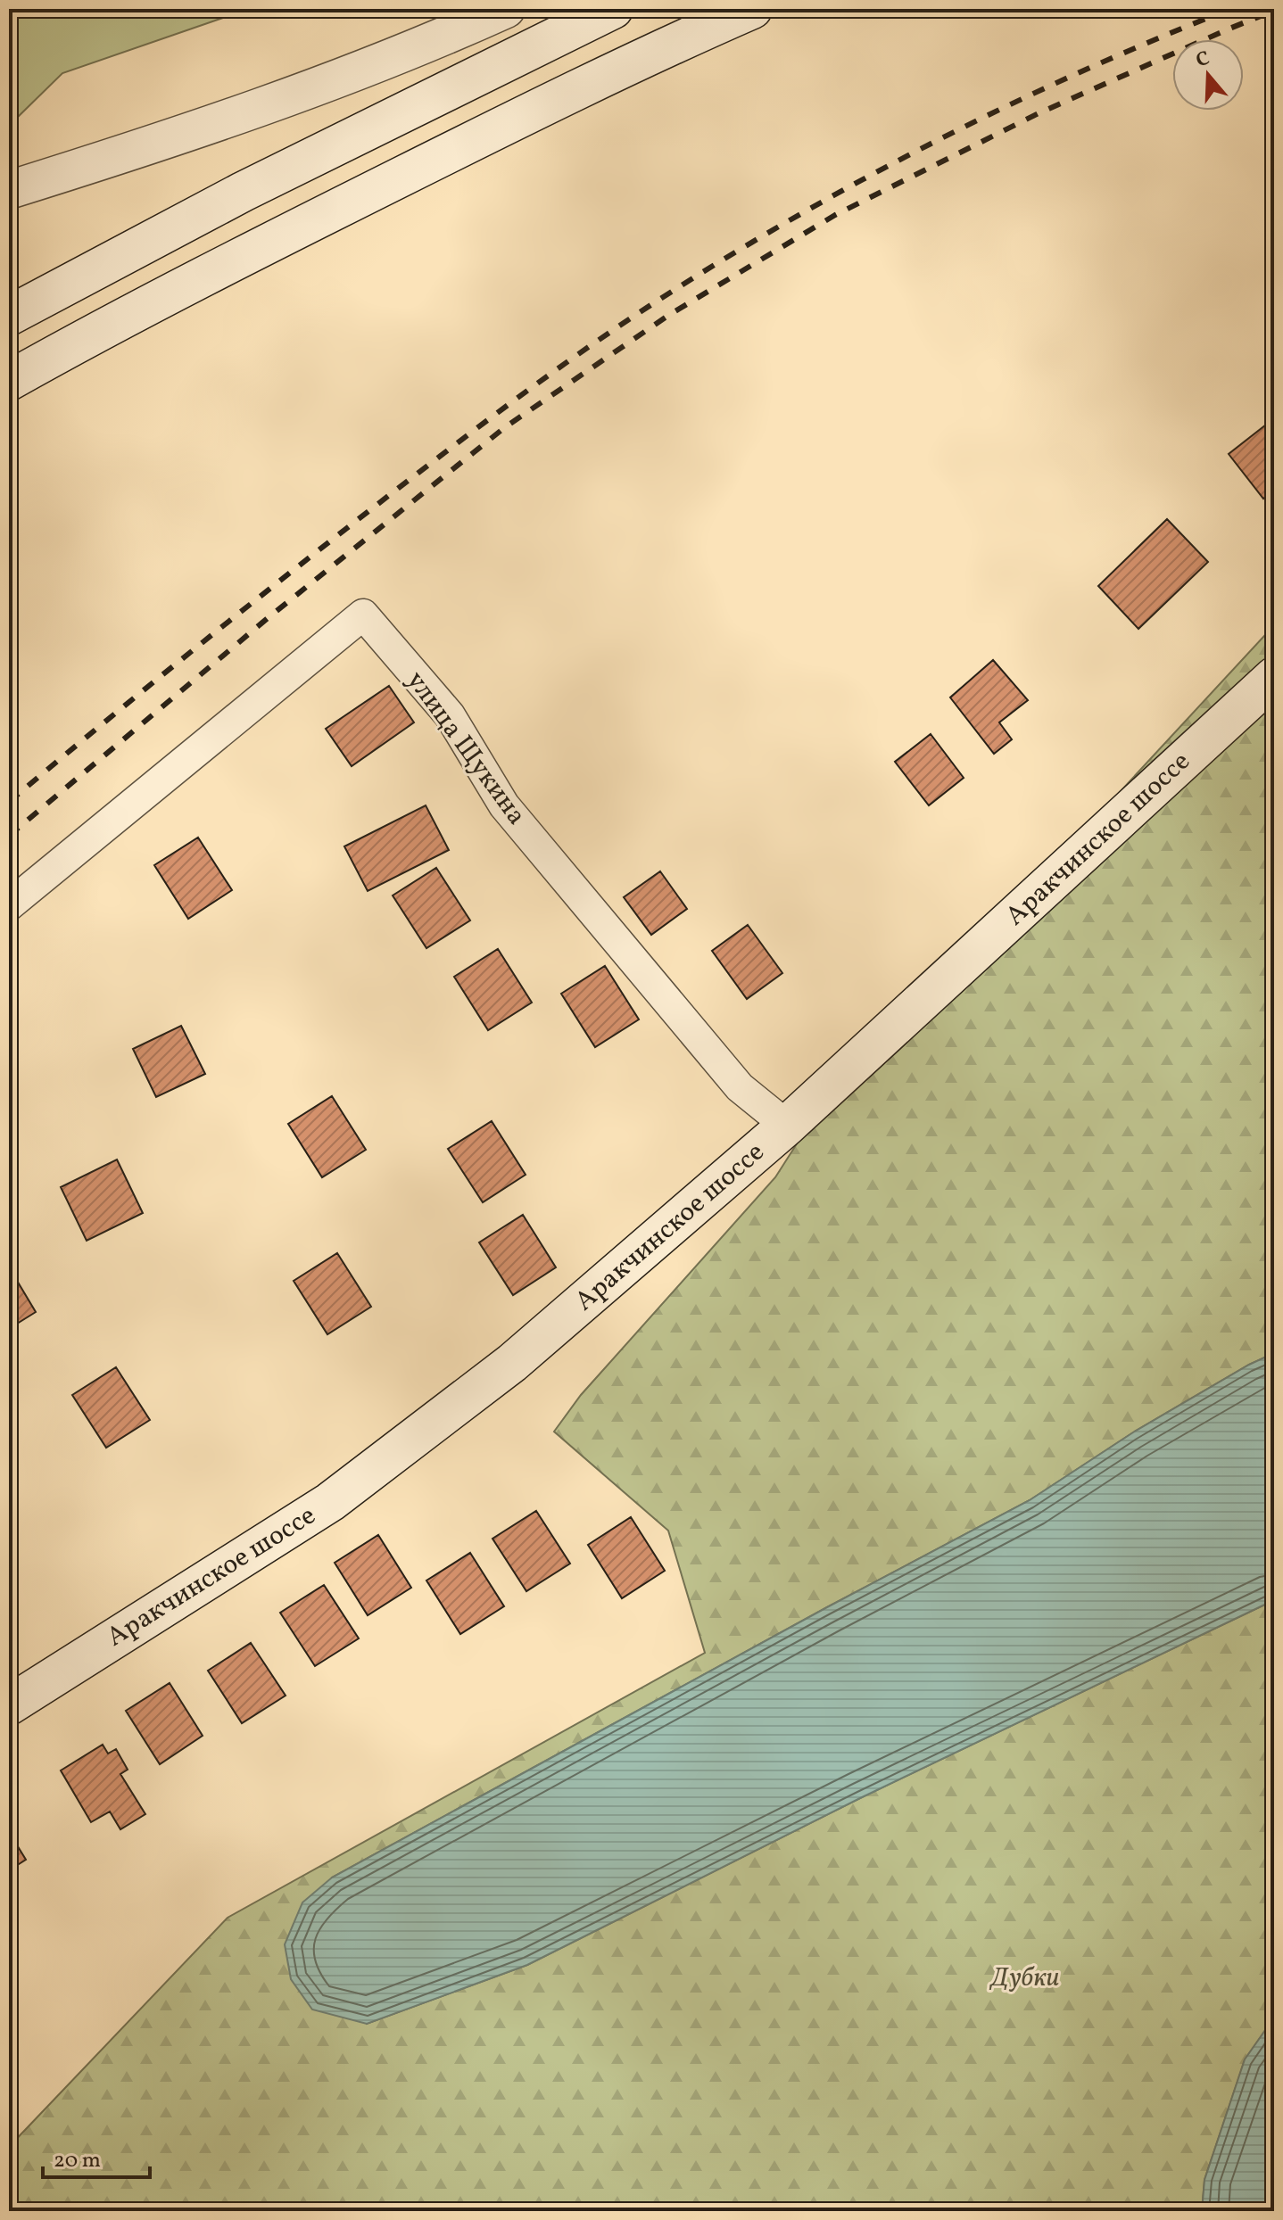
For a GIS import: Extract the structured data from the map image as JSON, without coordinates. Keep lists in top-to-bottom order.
{
  "streets": {
    "main road": ["Аракчинское шоссе"],
    "street": ["улица Щукина"]
  },
  "crossings": [
    ["улица Щукина", "Аракчинское шоссе"]
  ],
  "parks": ["Дубки"],
  "scale_bar": "20 m",
  "north": "top"
}
